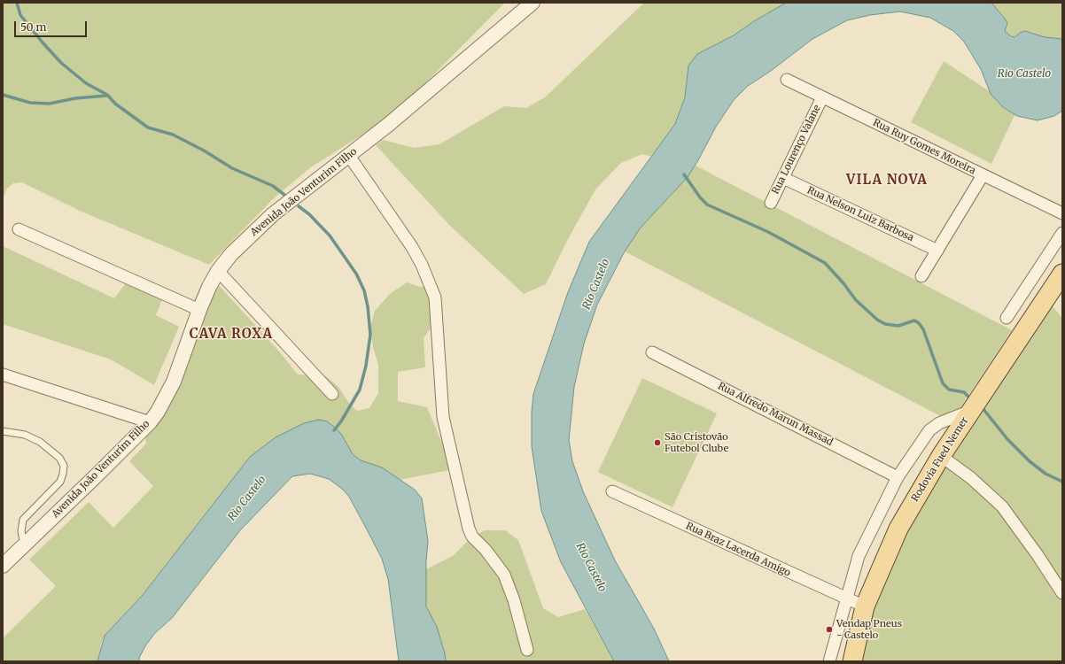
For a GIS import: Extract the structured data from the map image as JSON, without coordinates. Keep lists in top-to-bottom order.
{
  "streets": {
    "main road": ["Rodovia Fued Nemer"],
    "street": [
      "Rua Ruy Gomes Moreira",
      "Rua Lourenço Valane",
      "Avenida João Venturim Filho",
      "Rua Nelson Luiz Barbosa",
      "Rua Alfredo Marun Massad",
      "Rua Braz Lacerda Amigo"
    ]
  },
  "crossings": [
    ["Rua Ruy Gomes Moreira", "Rua Lourenço Valane"],
    ["Rua Lourenço Valane", "Rua Nelson Luiz Barbosa"],
    ["Rodovia Fued Nemer", "Rua Braz Lacerda Amigo"]
  ],
  "districts": ["VILA NOVA", "CAVA ROXA"],
  "water": ["Rio Castelo"],
  "places": ["São Cristovão Futebol Clube", "Vendap Pneus - Castelo"],
  "scale_bar": "50 m"
}
